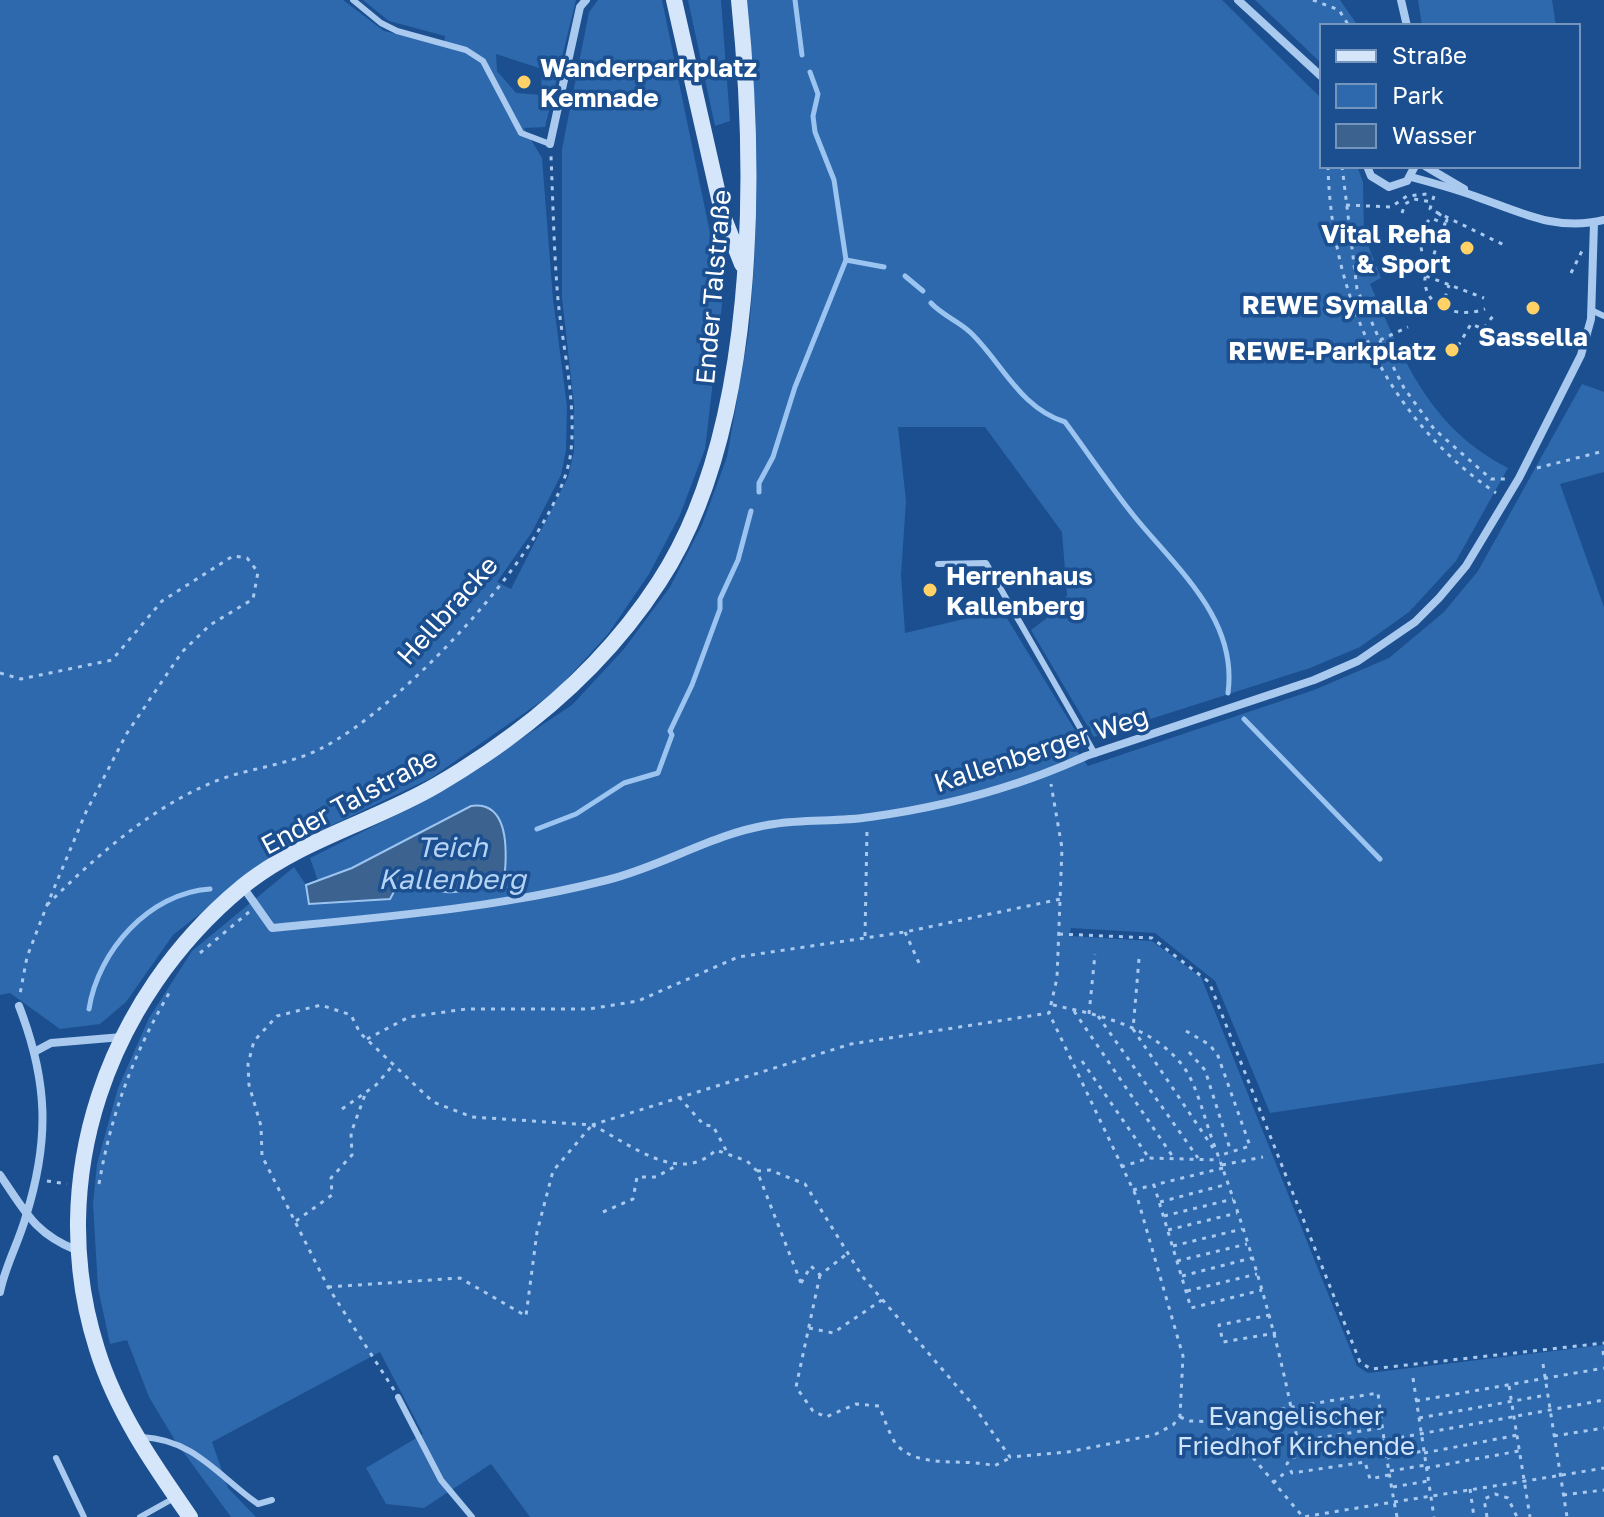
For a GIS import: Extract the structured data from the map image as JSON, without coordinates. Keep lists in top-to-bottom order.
{
  "streets": {
    "main road": ["Ender Talstraße"],
    "street": ["Kallenberger Weg"],
    "path": ["Hellbracke"]
  },
  "crossings": [
    ["Ender Talstraße", "Kallenberger Weg"]
  ],
  "water": ["Teich Kallenberg"],
  "parks": ["Evangelischer Friedhof Kirchende"],
  "places": [
    "Wanderparkplatz Kemnade",
    "Vital Reha & Sport",
    "REWE Symalla",
    "Sassella",
    "REWE-Parkplatz",
    "Herrenhaus Kallenberg"
  ],
  "legend": ["Straße", "Park", "Wasser"]
}
